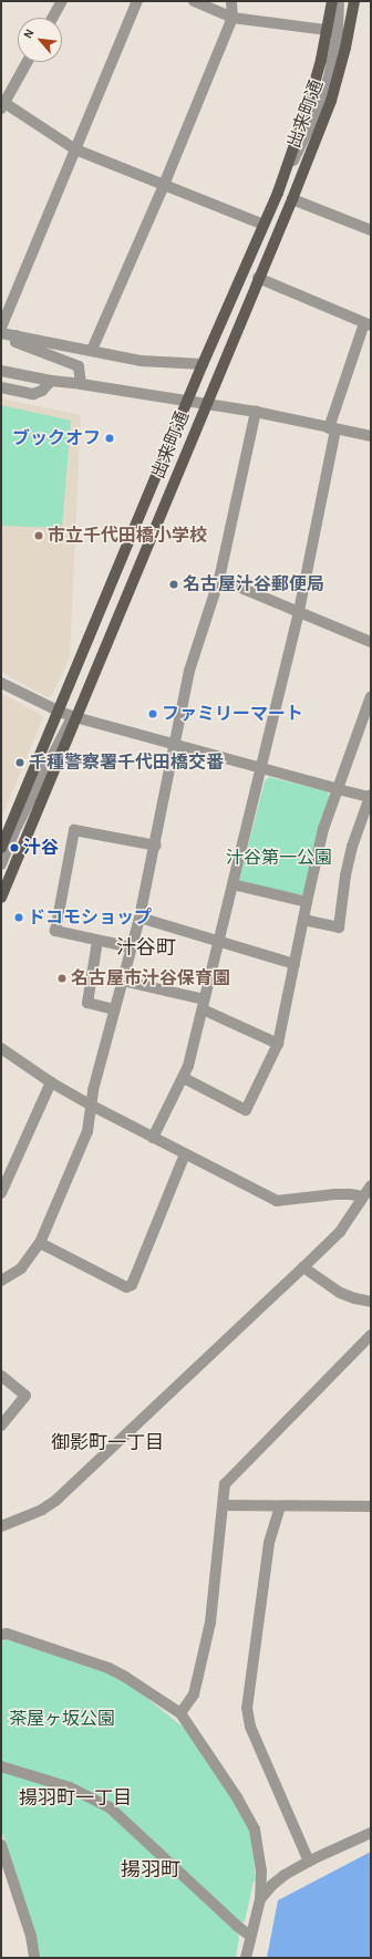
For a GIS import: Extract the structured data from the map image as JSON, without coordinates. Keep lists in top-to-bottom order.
{
  "streets": {
    "main road": ["出来町通"]
  },
  "districts": [
    "汁谷町",
    "御影町一丁目",
    "揚羽町一丁目",
    "揚羽町"
  ],
  "parks": ["汁谷第一公園", "茶屋ヶ坂公園"],
  "places": [
    "ブックオフ",
    "市立千代田橋小学校",
    "名古屋汁谷郵便局",
    "ファミリーマート",
    "千種警察署千代田橋交番",
    "汁谷",
    "ドコモショップ",
    "名古屋市汁谷保育園"
  ],
  "north": "top left"
}
